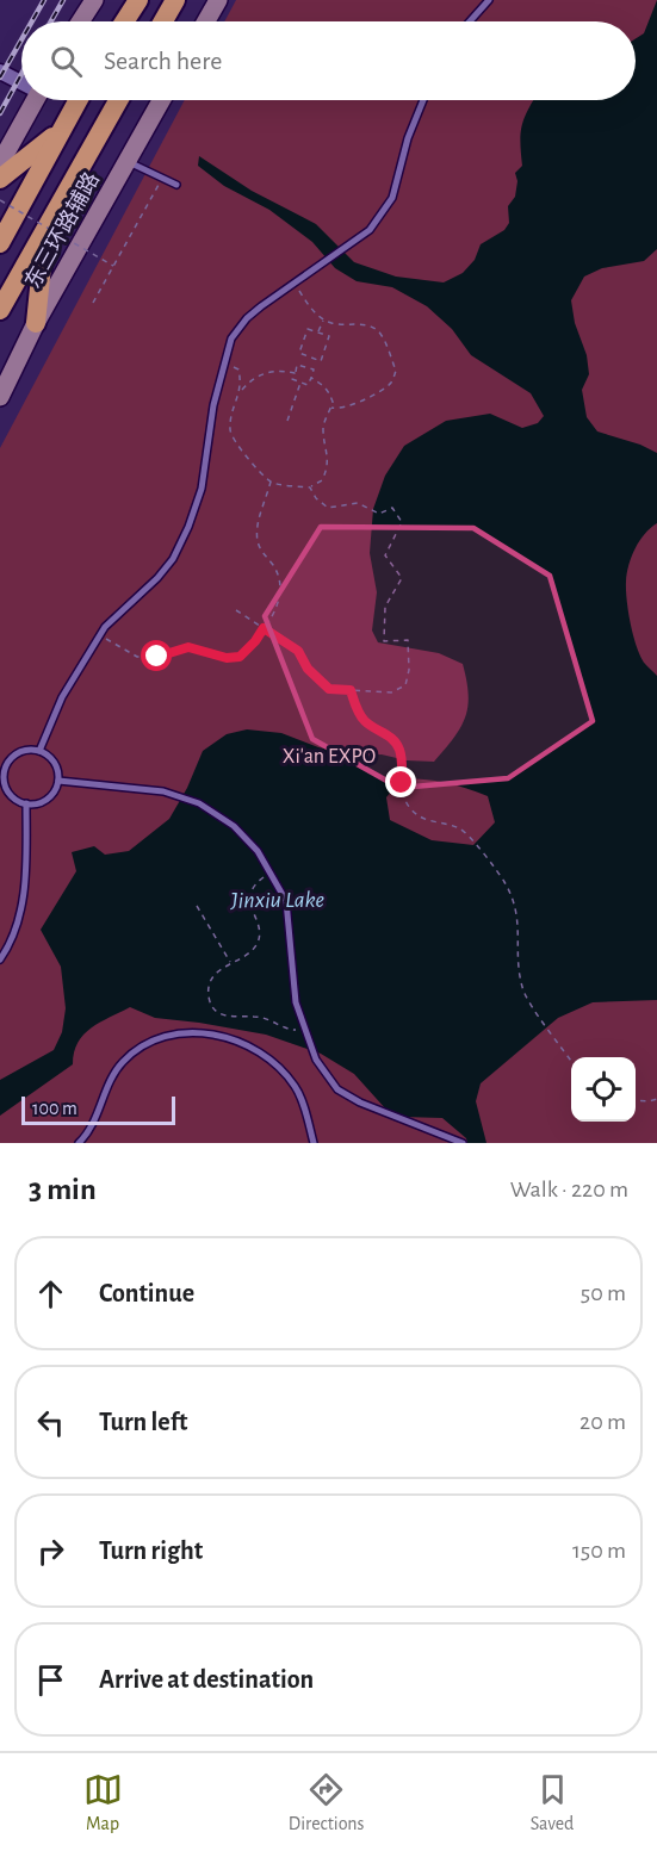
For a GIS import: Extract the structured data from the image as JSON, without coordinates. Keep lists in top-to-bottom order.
{
  "streets": {
    "main road": ["东三环路辅路"]
  },
  "water": ["Jinxiu Lake"],
  "parks": ["Xi'an EXPO"],
  "scale_bar": "100 m",
  "page": {
    "search": "Search here",
    "scale": "100 m",
    "heading": ["3 min", "Walk · 220 m"],
    "list": [
      ["Continue", "50 m"],
      ["Turn left", "20 m"],
      ["Turn right", "150 m"],
      "Arrive at destination"
    ],
    "nav": ["Map", "Directions", "Saved"]
  }
}
